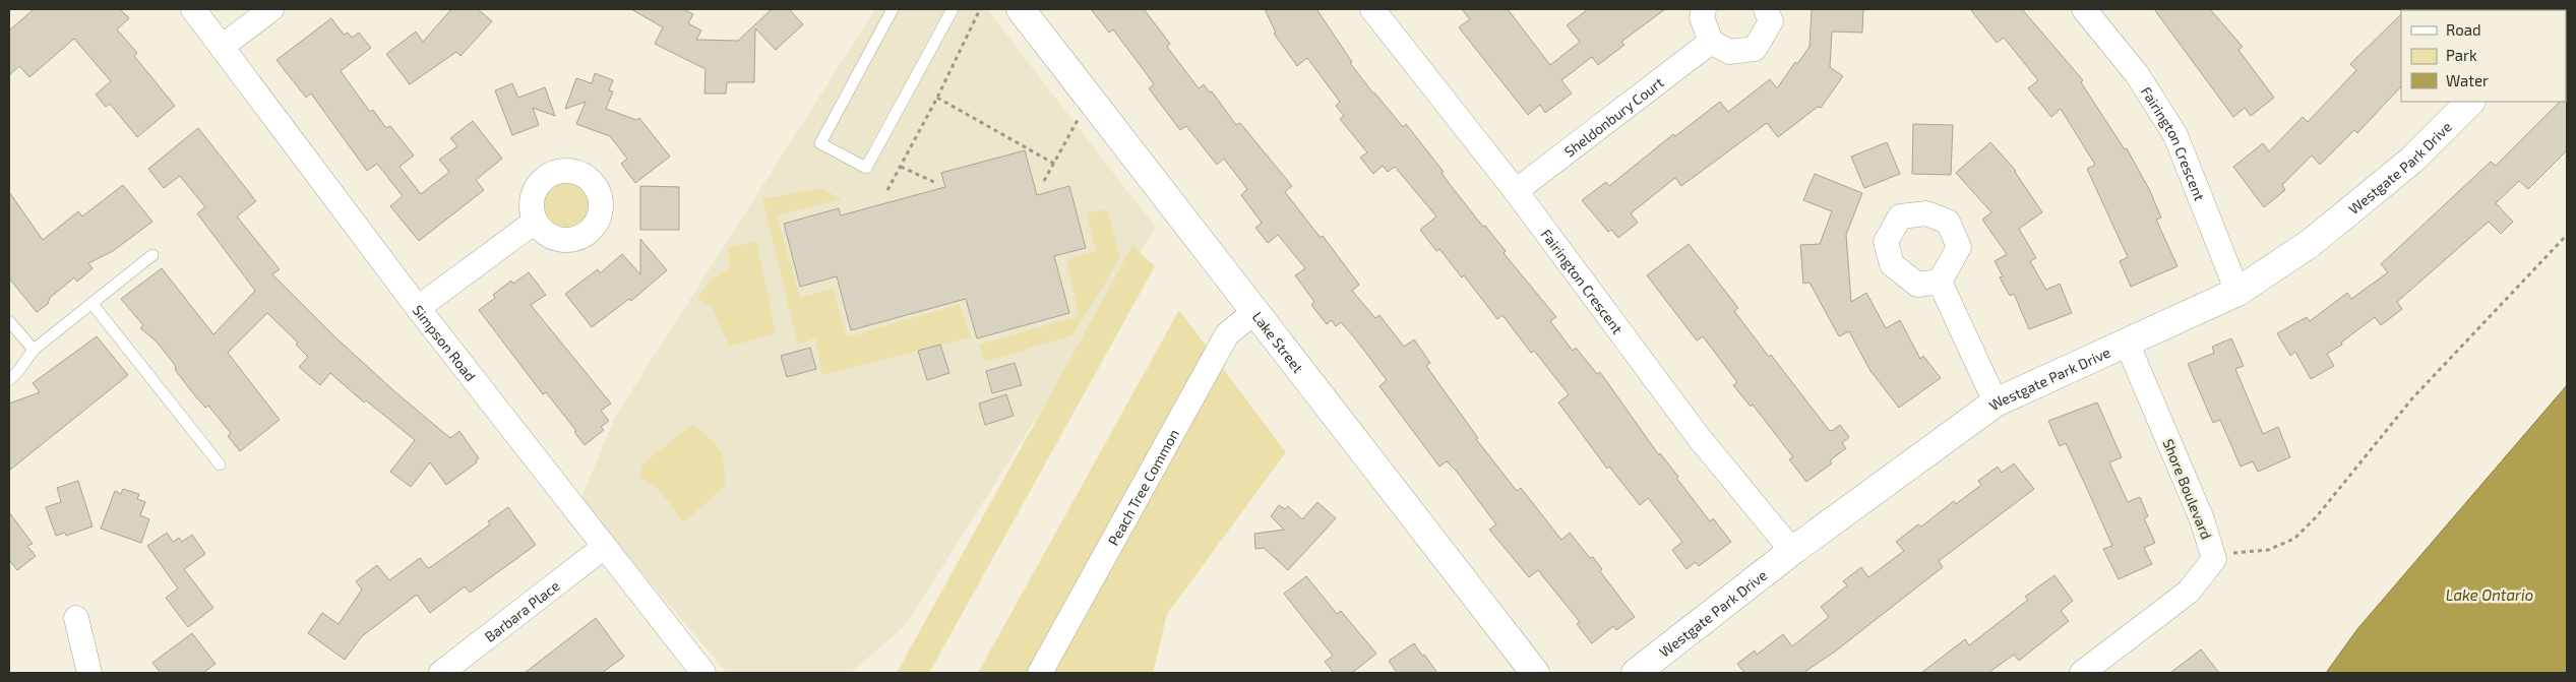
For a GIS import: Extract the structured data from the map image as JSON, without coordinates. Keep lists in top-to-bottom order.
{
  "streets": {
    "street": [
      "Sheldonbury Court",
      "Fairington Crescent",
      "Westgate Park Drive",
      "Lake Street",
      "Simpson Road",
      "Peach Tree Common",
      "Shore Boulevard",
      "Barbara Place"
    ]
  },
  "crossings": [
    ["Sheldonbury Court", "Fairington Crescent"],
    ["Fairington Crescent", "Westgate Park Drive"],
    ["Westgate Park Drive", "Shore Boulevard"],
    ["Lake Street", "Peach Tree Common"],
    ["Simpson Road", "Barbara Place"]
  ],
  "water": ["Lake Ontario"],
  "legend": ["Road", "Park", "Water"]
}
